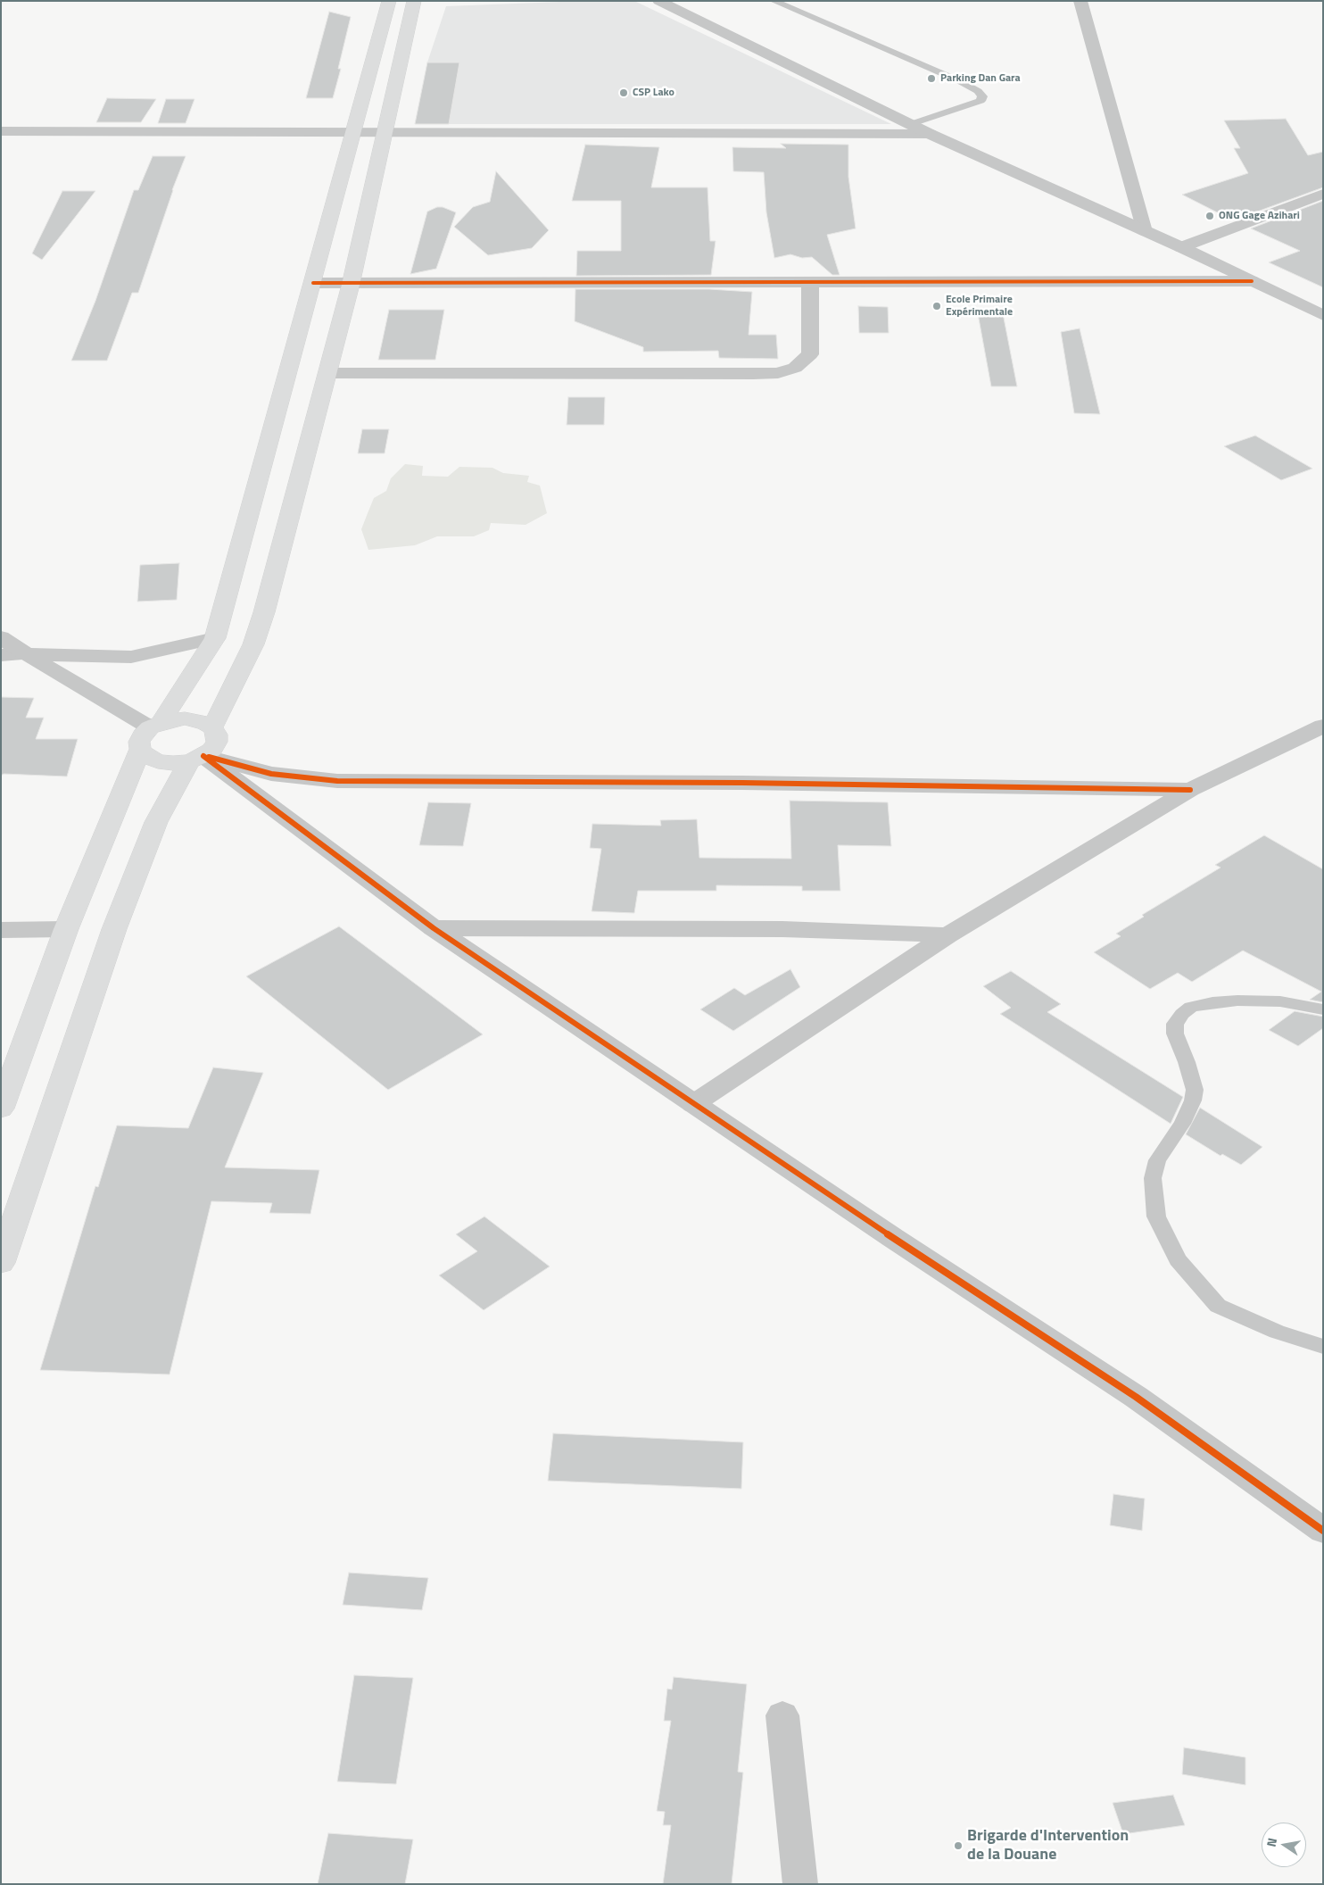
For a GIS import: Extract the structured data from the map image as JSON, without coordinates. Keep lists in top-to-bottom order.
{
  "places": [
    "Parking Dan Gara",
    "CSP Lako",
    "ONG Gage Azihari",
    "Ecole Primaire Expérimentale",
    "Brigarde d'Intervention de la Douane"
  ],
  "north": "left"
}
